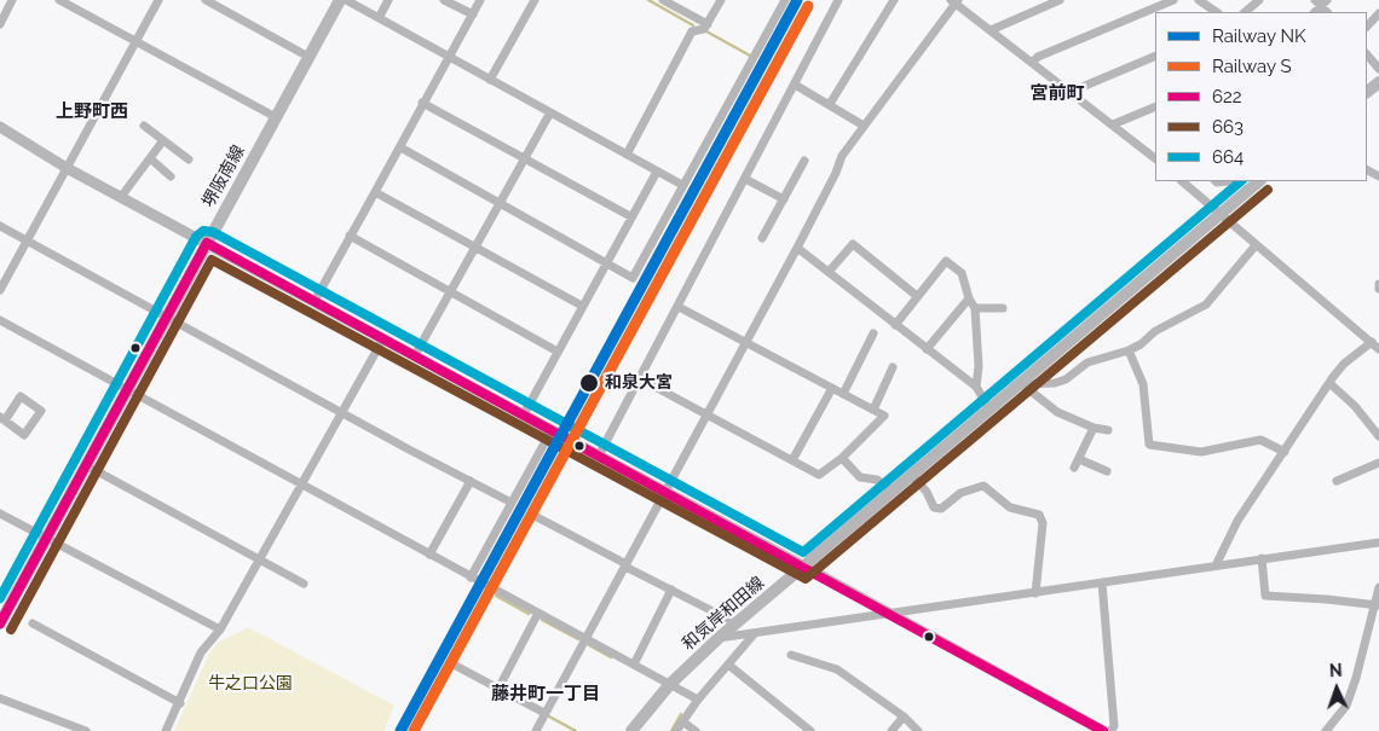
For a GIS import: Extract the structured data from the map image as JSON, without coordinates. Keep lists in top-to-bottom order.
{
  "streets": {
    "main road": ["堺阪南線", "和気岸和田線"]
  },
  "districts": ["宮前町", "上野町西", "藤井町一丁目"],
  "parks": ["牛之口公園"],
  "places": ["和泉大宮"],
  "lines": [
    "rail line NK",
    "rail line S",
    "transit line 664",
    "transit line 663",
    "transit line 622"
  ],
  "legend": [
    "Railway NK",
    "Railway S",
    "622",
    "663",
    "664"
  ],
  "north": "top"
}
